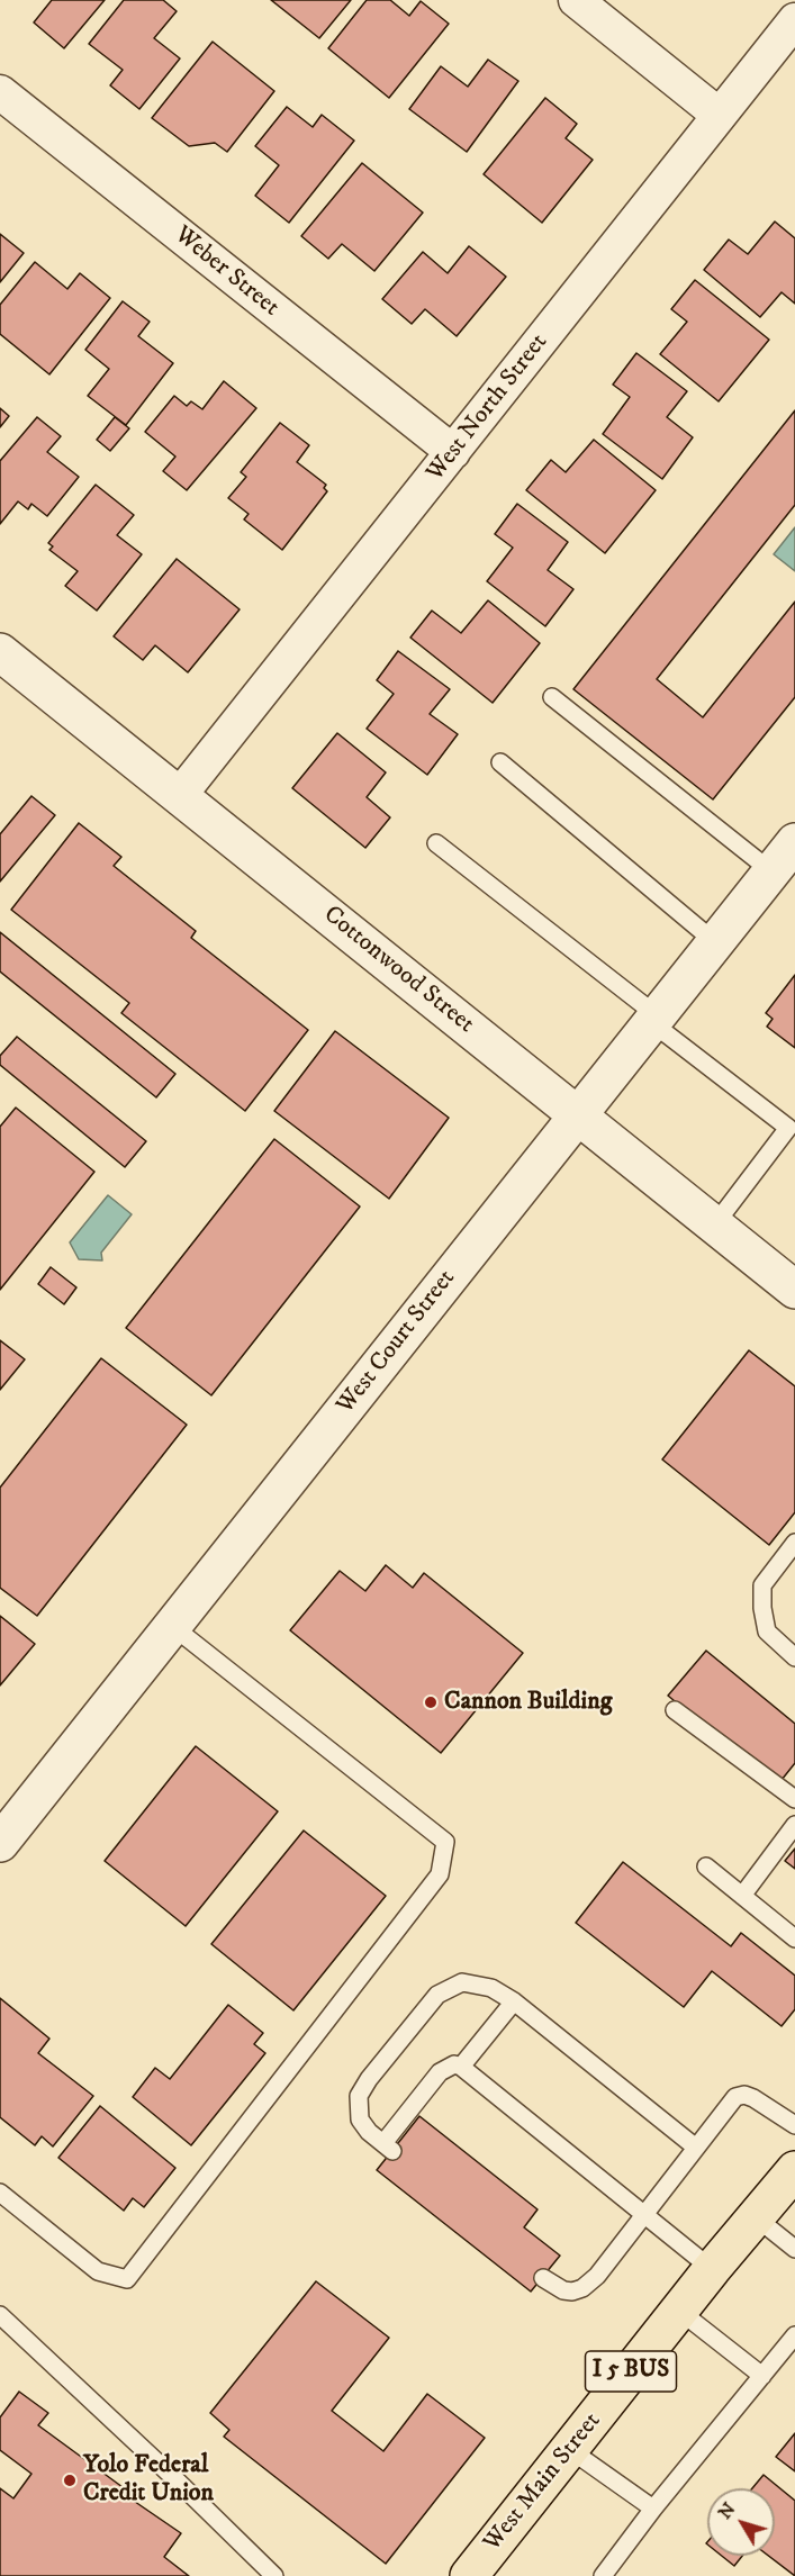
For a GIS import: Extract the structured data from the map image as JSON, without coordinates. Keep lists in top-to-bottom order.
{
  "streets": {
    "main road": ["I 5 BUS", "West Main Street"],
    "street": [
      "Weber Street",
      "West North Street",
      "Cottonwood Street",
      "West Court Street"
    ]
  },
  "crossings": [
    ["Weber Street", "West North Street"],
    ["West North Street", "Cottonwood Street"],
    ["Cottonwood Street", "West Court Street"]
  ],
  "places": ["Cannon Building", "Yolo Federal Credit Union"],
  "north": "top left"
}
